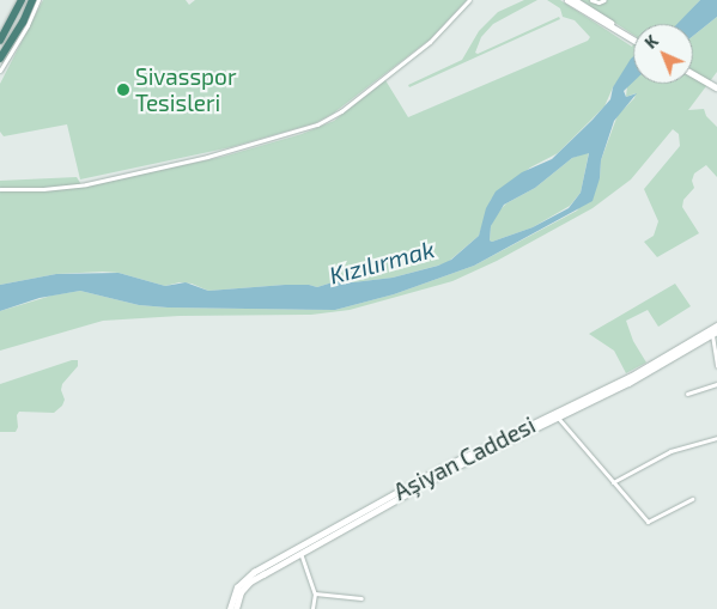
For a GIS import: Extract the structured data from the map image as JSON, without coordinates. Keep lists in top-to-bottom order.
{
  "streets": {
    "street": ["Aşiyan Caddesi"]
  },
  "water": ["Kızılırmak"],
  "places": ["Sivasspor Tesisleri"],
  "north": "top left"
}
